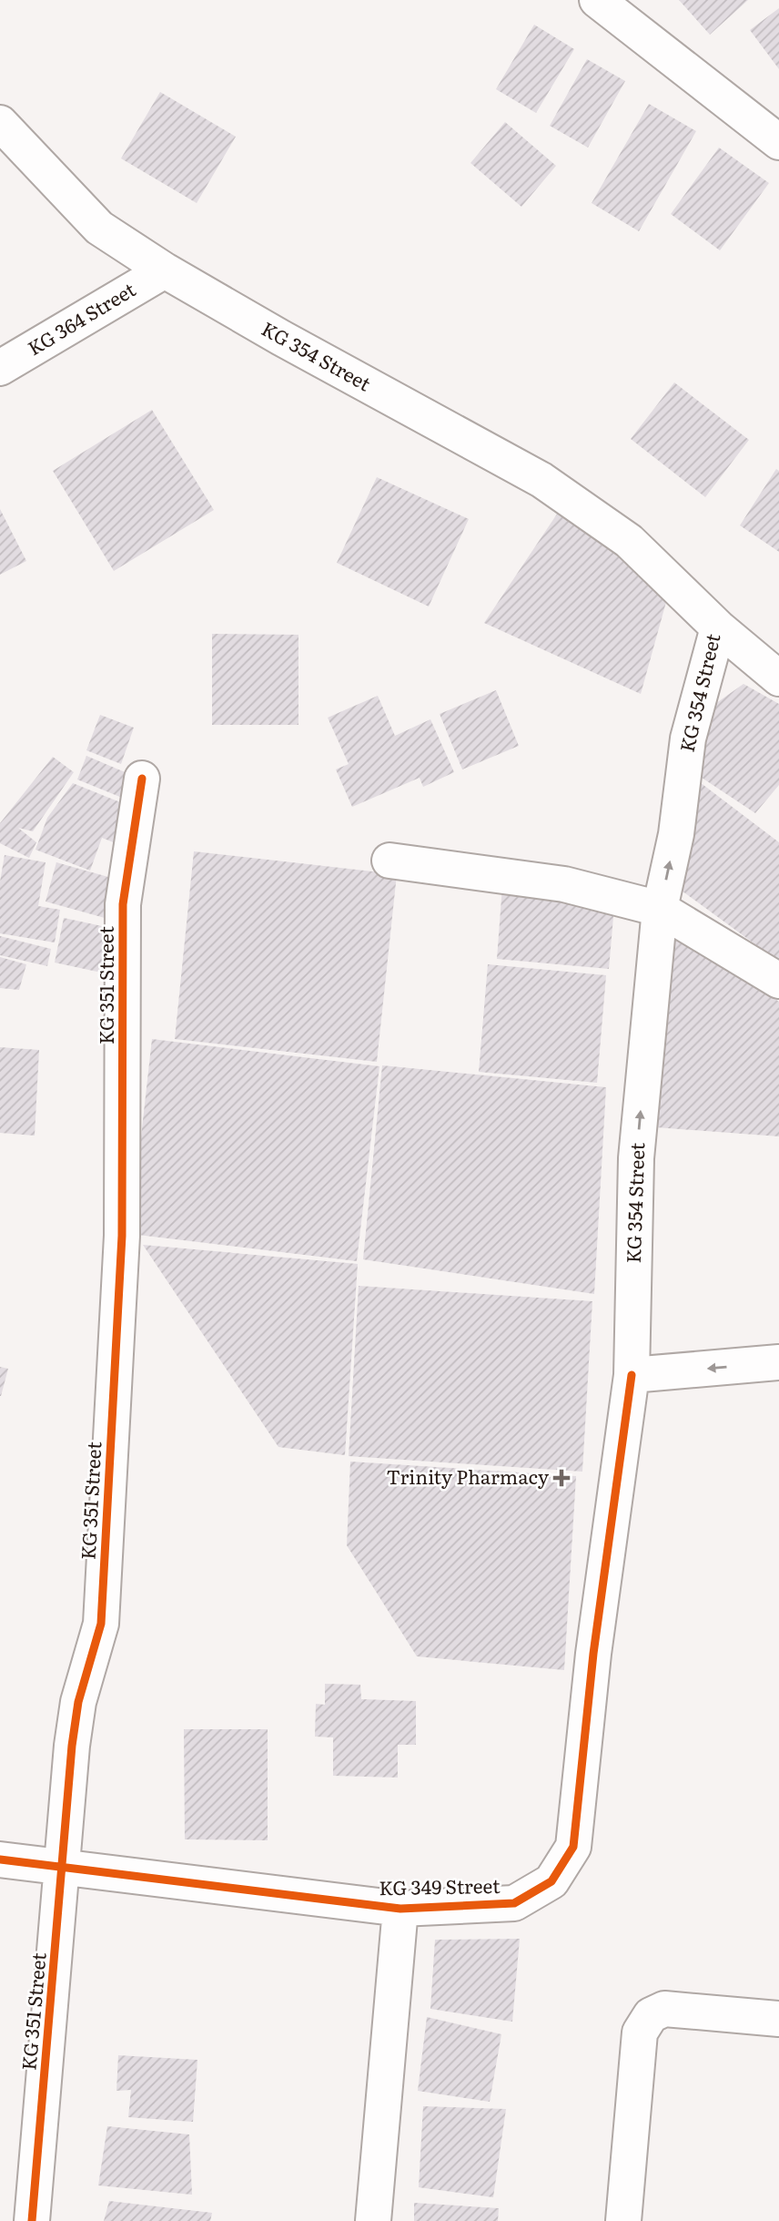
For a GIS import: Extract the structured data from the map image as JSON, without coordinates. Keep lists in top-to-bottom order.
{
  "streets": {
    "street": [
      "KG 364 Street",
      "KG 354 Street",
      "KG 351 Street",
      "KG 349 Street"
    ]
  },
  "crossings": [
    ["KG 364 Street", "KG 354 Street"],
    ["KG 354 Street", "KG 349 Street"],
    ["KG 351 Street", "KG 349 Street"]
  ],
  "one_way": ["KG 354 Street"],
  "places": {
    "health": ["Trinity Pharmacy"]
  }
}
